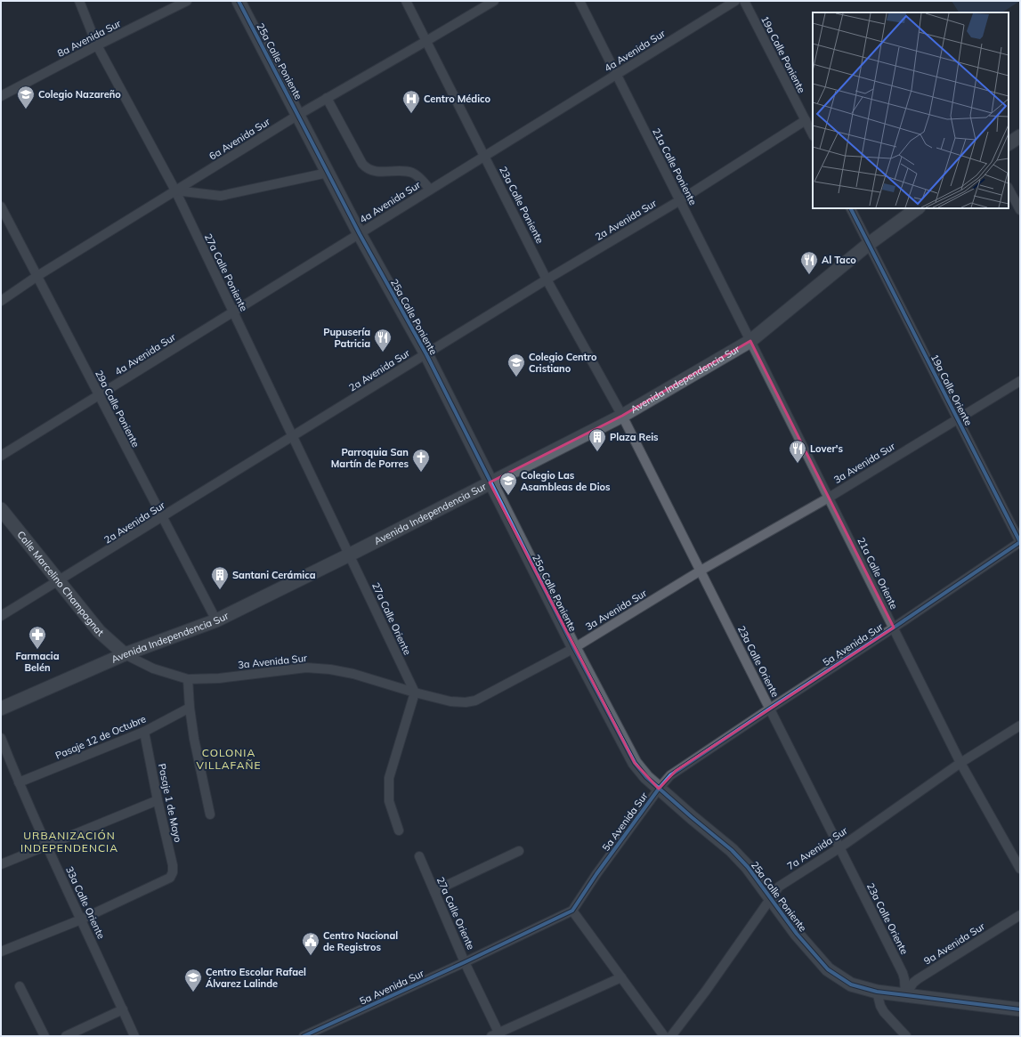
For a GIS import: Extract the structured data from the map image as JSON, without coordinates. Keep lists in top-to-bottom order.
{
  "streets": {
    "street": [
      "8a Avenida Sur",
      "4a Avenida Sur",
      "19a Calle Poniente",
      "25a Calle Poniente",
      "6a Avenida Sur",
      "21a Calle Poniente",
      "23a Calle Poniente",
      "2a Avenida Sur",
      "27a Calle Poniente",
      "Avenida Independencia Sur",
      "19a Calle Oriente",
      "29a Calle Poniente",
      "3a Avenida Sur",
      "21a Calle Oriente",
      "Calle Marcelino Champagnat",
      "27a Calle Oriente",
      "5a Avenida Sur",
      "23a Calle Oriente",
      "Pasaje 12 de Octubre",
      "Pasaje 1 de Mayo",
      "7a Avenida Sur",
      "33a Calle Oriente",
      "9a Avenida Sur"
    ]
  },
  "crossings": [
    ["8a Avenida Sur", "27a Calle Poniente"],
    ["4a Avenida Sur", "25a Calle Poniente"],
    ["4a Avenida Sur", "21a Calle Poniente"],
    ["4a Avenida Sur", "23a Calle Poniente"],
    ["4a Avenida Sur", "27a Calle Poniente"],
    ["4a Avenida Sur", "29a Calle Poniente"],
    ["19a Calle Poniente", "2a Avenida Sur"],
    ["25a Calle Poniente", "6a Avenida Sur"],
    ["25a Calle Poniente", "2a Avenida Sur"],
    ["25a Calle Poniente", "Avenida Independencia Sur"],
    ["25a Calle Poniente", "3a Avenida Sur"],
    ["25a Calle Poniente", "5a Avenida Sur"],
    ["25a Calle Poniente", "23a Calle Oriente"],
    ["25a Calle Poniente", "7a Avenida Sur"],
    ["25a Calle Poniente", "9a Avenida Sur"],
    ["6a Avenida Sur", "23a Calle Poniente"],
    ["6a Avenida Sur", "27a Calle Poniente"],
    ["6a Avenida Sur", "29a Calle Poniente"],
    ["21a Calle Poniente", "2a Avenida Sur"],
    ["21a Calle Poniente", "Avenida Independencia Sur"],
    ["21a Calle Poniente", "21a Calle Oriente"],
    ["23a Calle Poniente", "2a Avenida Sur"],
    ["23a Calle Poniente", "Avenida Independencia Sur"],
    ["23a Calle Poniente", "23a Calle Oriente"],
    ["2a Avenida Sur", "27a Calle Poniente"],
    ["2a Avenida Sur", "29a Calle Poniente"],
    ["2a Avenida Sur", "Calle Marcelino Champagnat"],
    ["27a Calle Poniente", "Avenida Independencia Sur"],
    ["27a Calle Poniente", "27a Calle Oriente"],
    ["Avenida Independencia Sur", "19a Calle Oriente"],
    ["Avenida Independencia Sur", "29a Calle Poniente"],
    ["Avenida Independencia Sur", "3a Avenida Sur"],
    ["Avenida Independencia Sur", "21a Calle Oriente"],
    ["Avenida Independencia Sur", "Calle Marcelino Champagnat"],
    ["Avenida Independencia Sur", "27a Calle Oriente"],
    ["Avenida Independencia Sur", "23a Calle Oriente"],
    ["19a Calle Oriente", "3a Avenida Sur"],
    ["19a Calle Oriente", "5a Avenida Sur"],
    ["3a Avenida Sur", "21a Calle Oriente"],
    ["3a Avenida Sur", "Calle Marcelino Champagnat"],
    ["3a Avenida Sur", "27a Calle Oriente"],
    ["3a Avenida Sur", "23a Calle Oriente"],
    ["21a Calle Oriente", "5a Avenida Sur"],
    ["21a Calle Oriente", "7a Avenida Sur"],
    ["27a Calle Oriente", "5a Avenida Sur"],
    ["5a Avenida Sur", "23a Calle Oriente"],
    ["23a Calle Oriente", "7a Avenida Sur"],
    ["23a Calle Oriente", "9a Avenida Sur"],
    ["Pasaje 12 de Octubre", "Pasaje 1 de Mayo"],
    ["Pasaje 12 de Octubre", "33a Calle Oriente"],
    ["Pasaje 1 de Mayo", "33a Calle Oriente"]
  ],
  "districts": ["COLONIA VILLAFAÑE", "URBANIZACIÓN INDEPENDENCIA"],
  "places": {
    "school or university": [
      "Colegio Nazareño",
      "Colegio Centro Cristiano",
      "Colegio Las Asambleas de Dios",
      "Centro Escolar Rafael Álvarez Lalinde"
    ],
    "hospital": ["Centro Médico"],
    "restaurant": ["Al Taco", "Pupusería Patricia", "Lover's"],
    "building": ["Plaza Reis", "Santani Cerámica"],
    "church": ["Parroquia San Martín de Porres"],
    "pharmacy": ["Farmacia Belén"],
    "public building": ["Centro Nacional de Registros"]
  }
}
